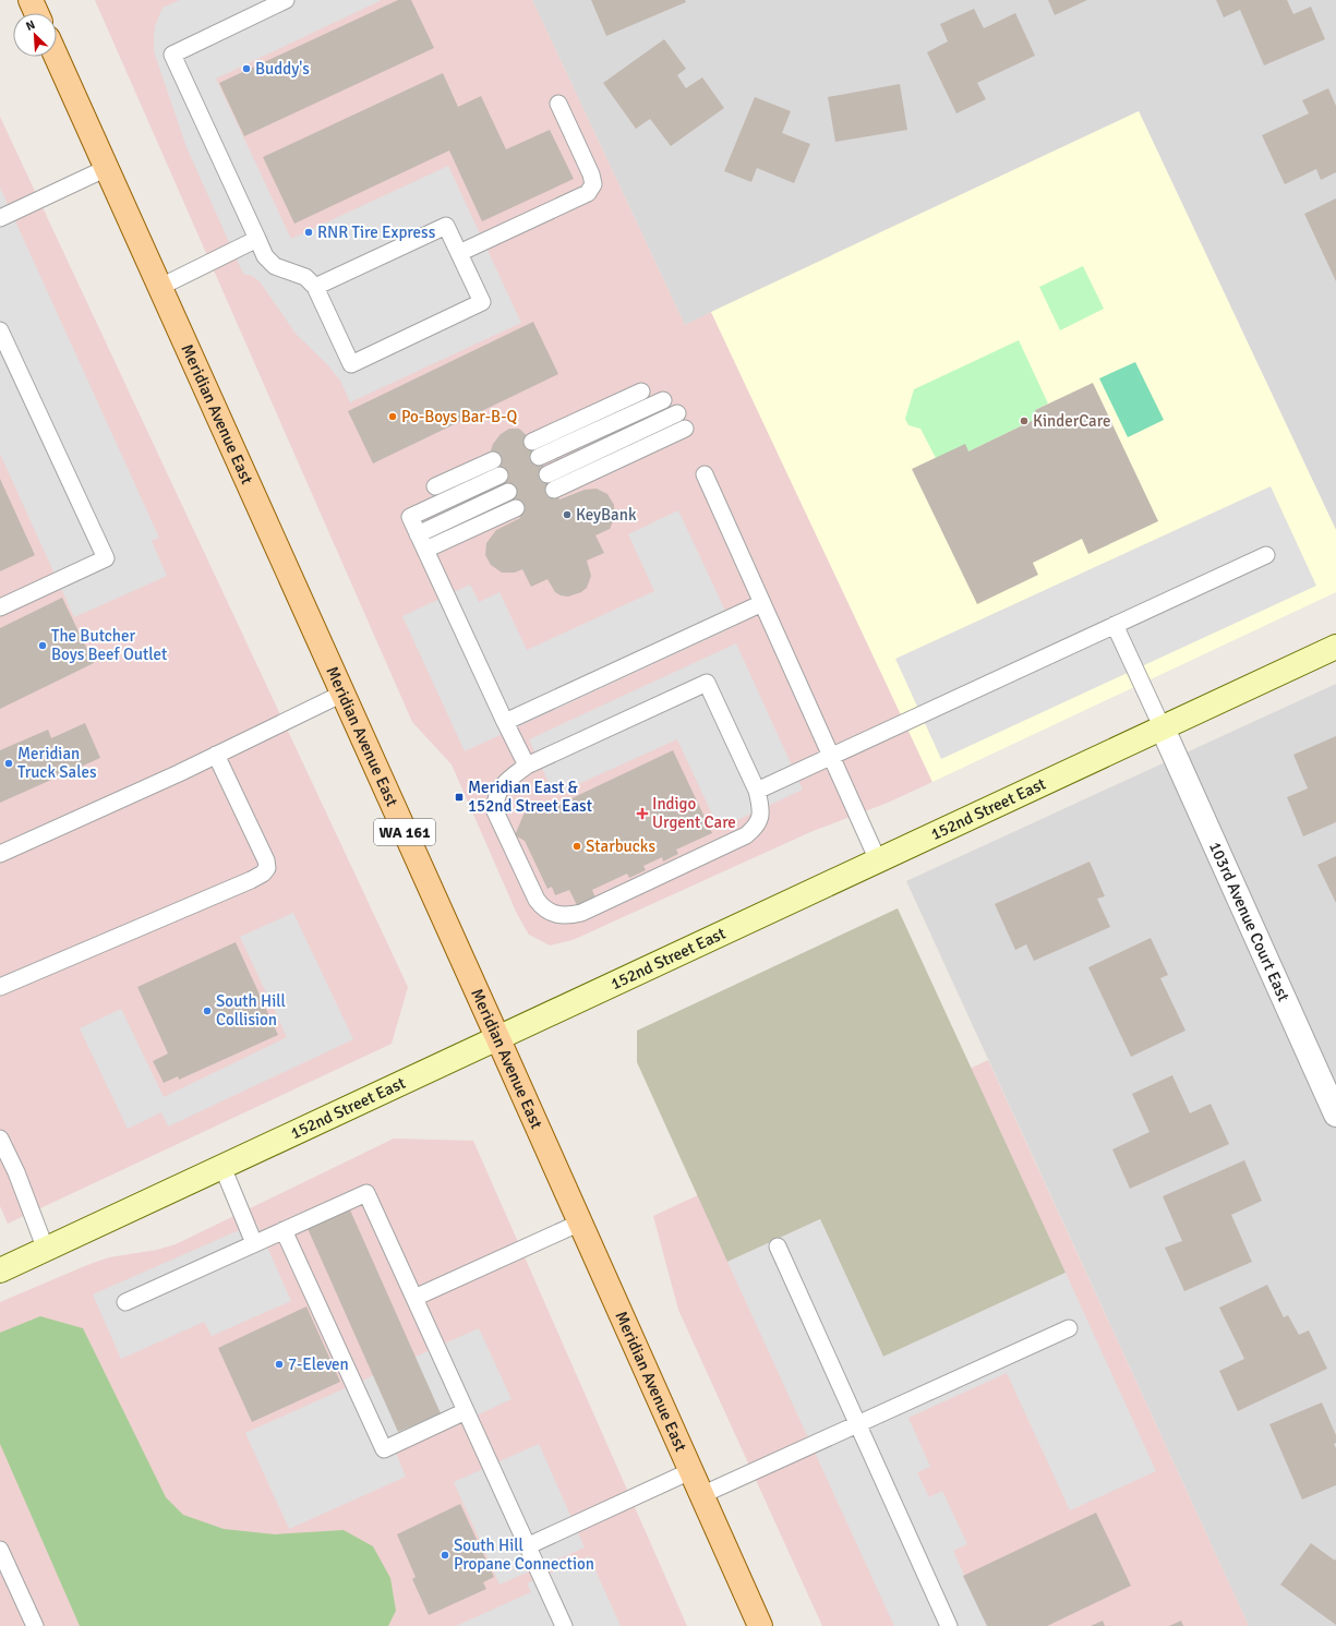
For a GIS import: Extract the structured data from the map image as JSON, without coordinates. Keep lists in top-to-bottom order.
{
  "streets": {
    "main road": ["Meridian Avenue East", "152nd Street East", "WA 161"],
    "street": ["103rd Avenue Court East"]
  },
  "crossings": [
    ["Meridian Avenue East", "152nd Street East"],
    ["152nd Street East", "103rd Avenue Court East"]
  ],
  "places": {
    "other": [
      "Buddy's",
      "RNR Tire Express",
      "Po-Boys Bar-B-Q",
      "KinderCare",
      "KeyBank",
      "The Butcher Boys Beef Outlet",
      "Meridian Truck Sales",
      "Starbucks",
      "South Hill Collision",
      "7-Eleven",
      "South Hill Propane Connection"
    ],
    "transit": ["Meridian East & 152nd Street East"],
    "health": ["Indigo Urgent Care"]
  },
  "north": "top left"
}
